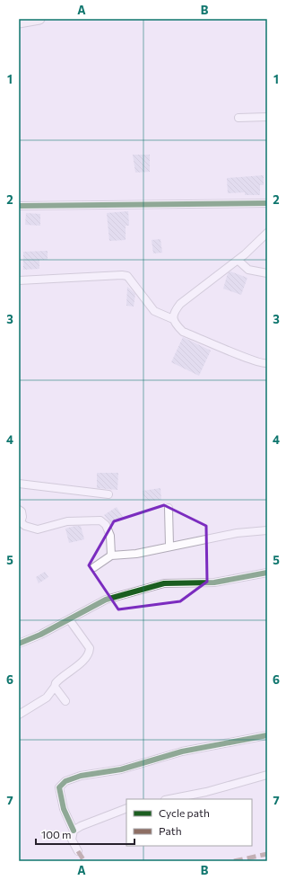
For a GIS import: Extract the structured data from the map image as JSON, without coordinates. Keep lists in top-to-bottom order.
{
  "legend": ["Cycle path", "Path"],
  "scale_bar": "100 m",
  "grid": {
    "columns": ["A", "B"],
    "rows": [
      "1",
      "2",
      "3",
      "4",
      "5",
      "6",
      "7"
    ]
  }
}
